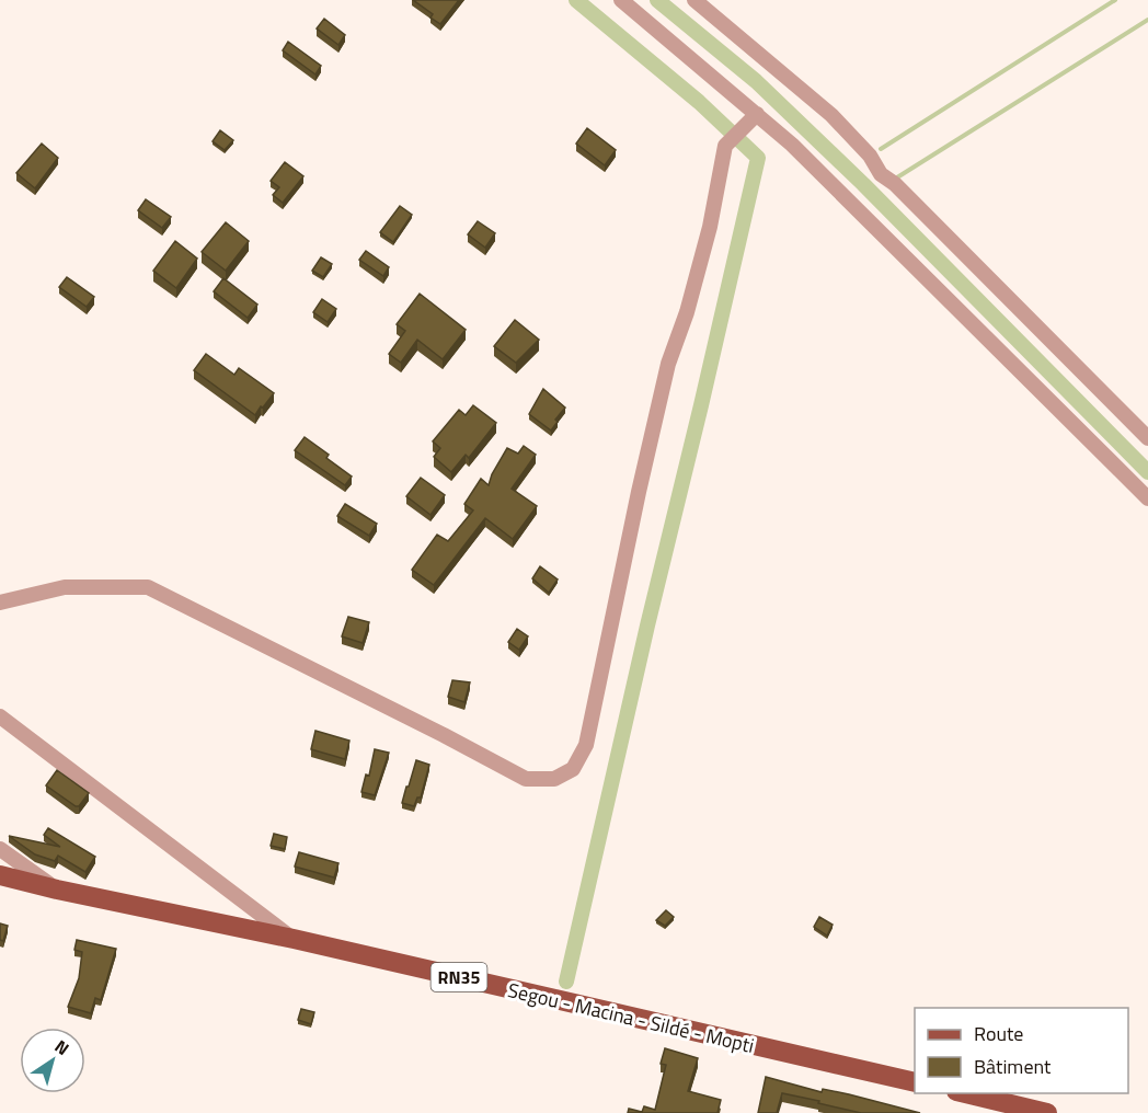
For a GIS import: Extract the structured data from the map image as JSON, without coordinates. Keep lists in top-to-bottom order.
{
  "streets": {
    "main road": ["RN35", "Segou - Macina - Sildé - Mopti"]
  },
  "legend": ["Route", "Bâtiment"],
  "north": "top right"
}
